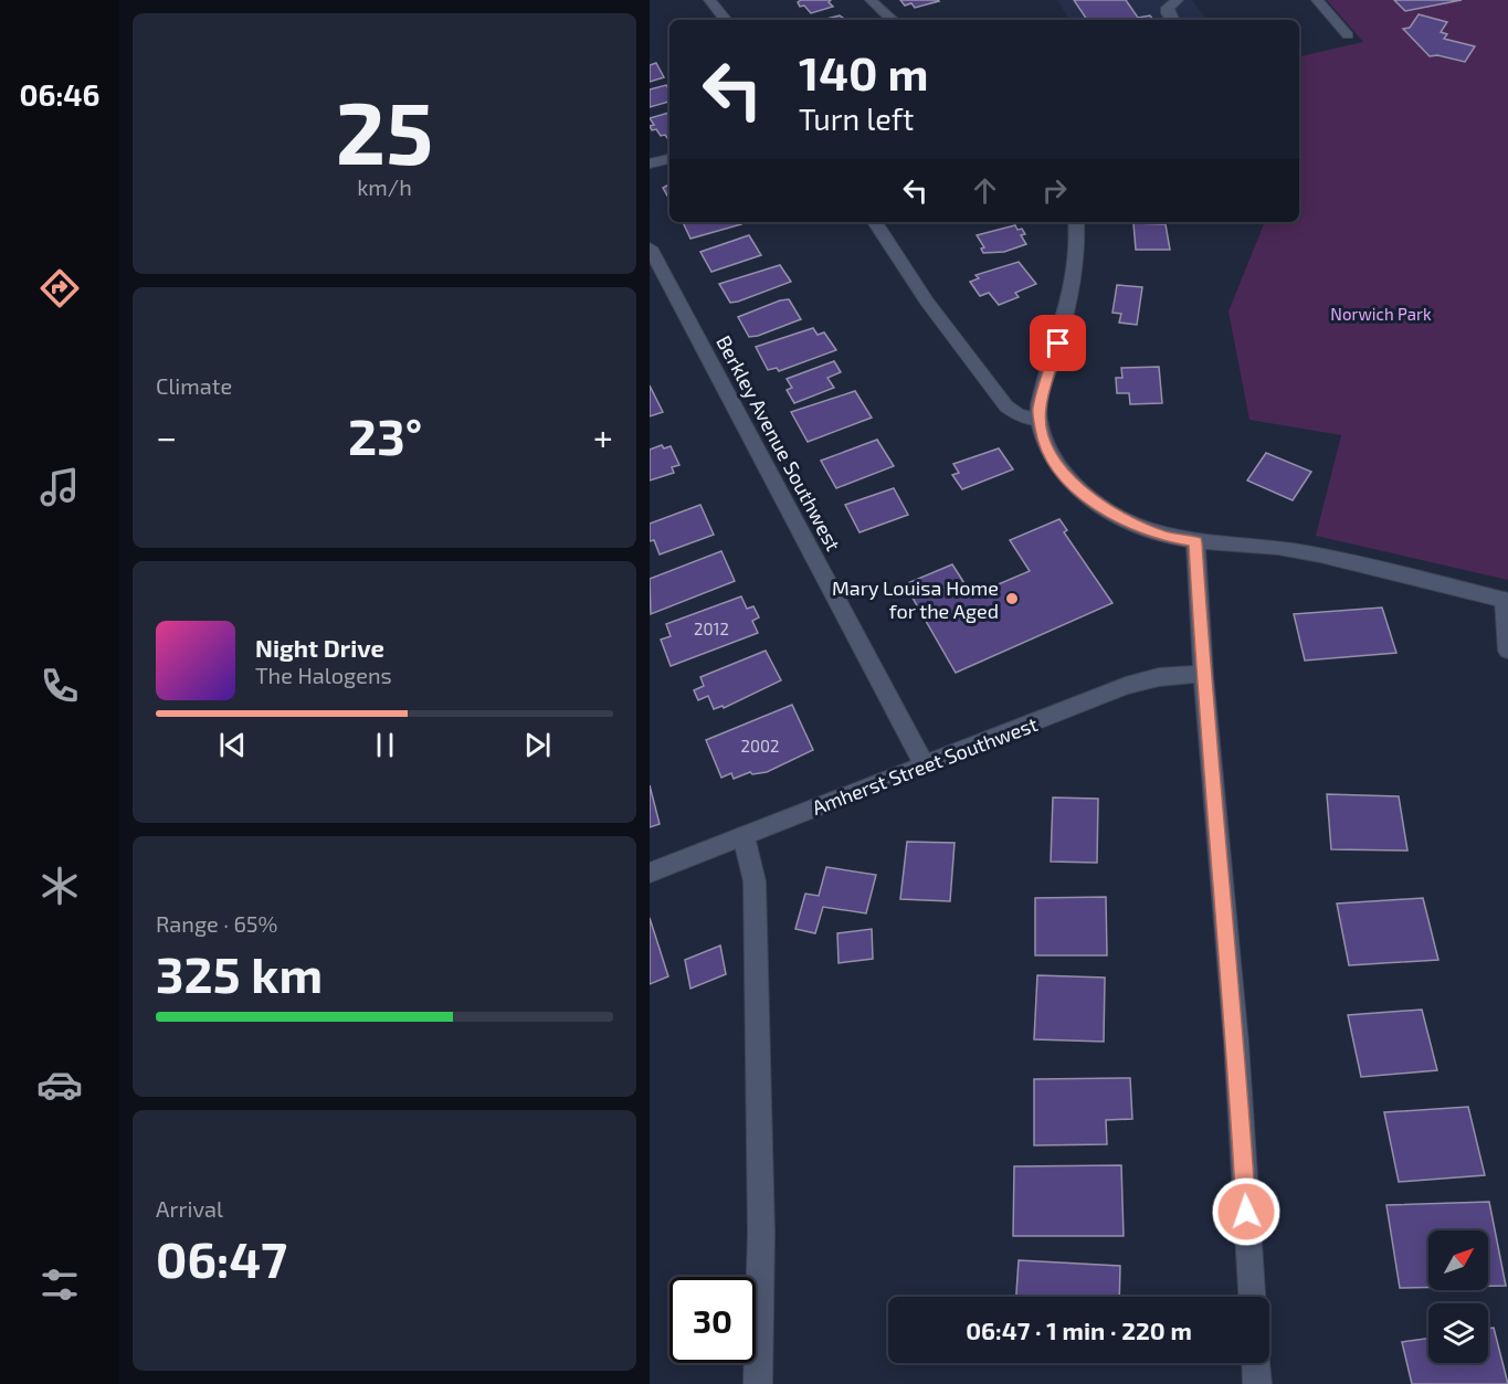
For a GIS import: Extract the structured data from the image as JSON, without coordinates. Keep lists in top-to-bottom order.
{
  "streets": {
    "street": ["Berkley Avenue Southwest", "Amherst Street Southwest"]
  },
  "crossings": [
    ["Berkley Avenue Southwest", "Amherst Street Southwest"]
  ],
  "parks": ["Norwich Park"],
  "places": ["Mary Louisa Home for the Aged"],
  "house_numbers": ["2012", "2002"],
  "north": "top right",
  "page": {
    "tabs": "06:46",
    "tile": [
      ["25", "km/h"],
      "Climate",
      ["Range · 65%", "325 km"],
      ["Arrival", "06:47"]
    ],
    "turn": ["140 m", "Turn left"],
    "heat": ["−", "23°", "+"],
    "song": ["Night Drive", "The Halogens"],
    "limit": "30",
    "trip": "06:47 · 1 min · 220 m"
  }
}
